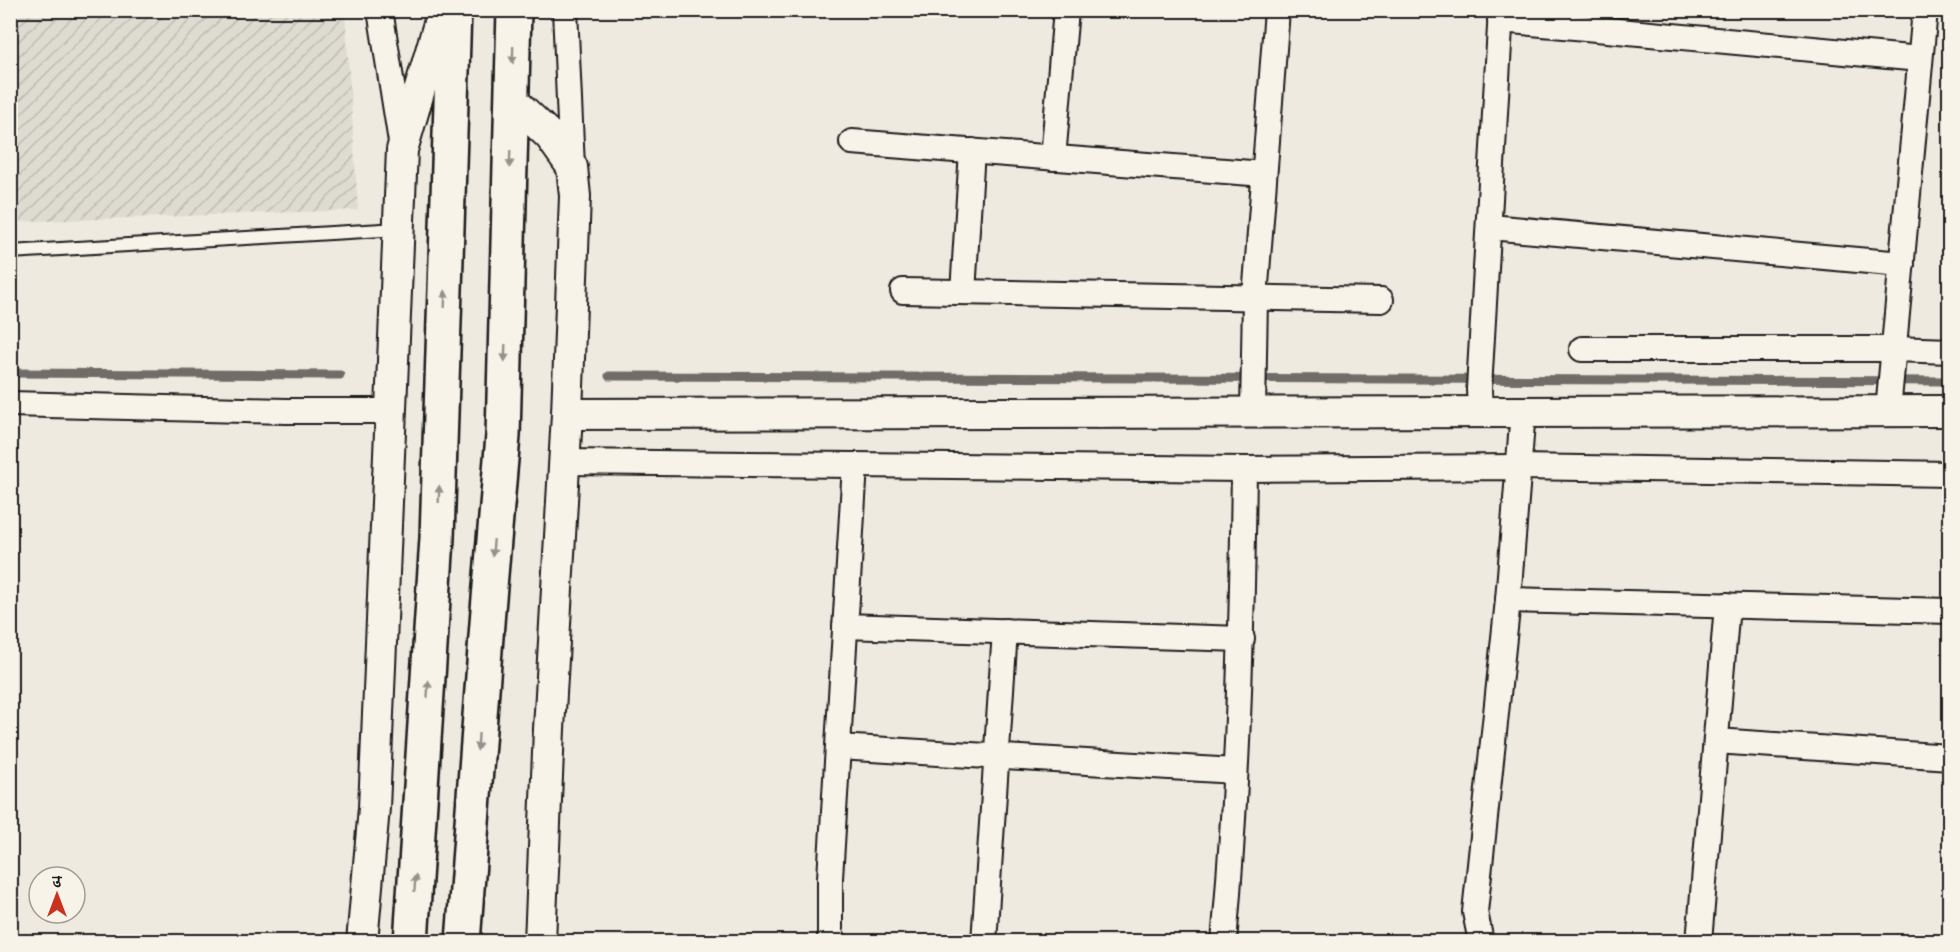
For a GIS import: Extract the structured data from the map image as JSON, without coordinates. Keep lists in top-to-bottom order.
{
  "north": "top"
}
